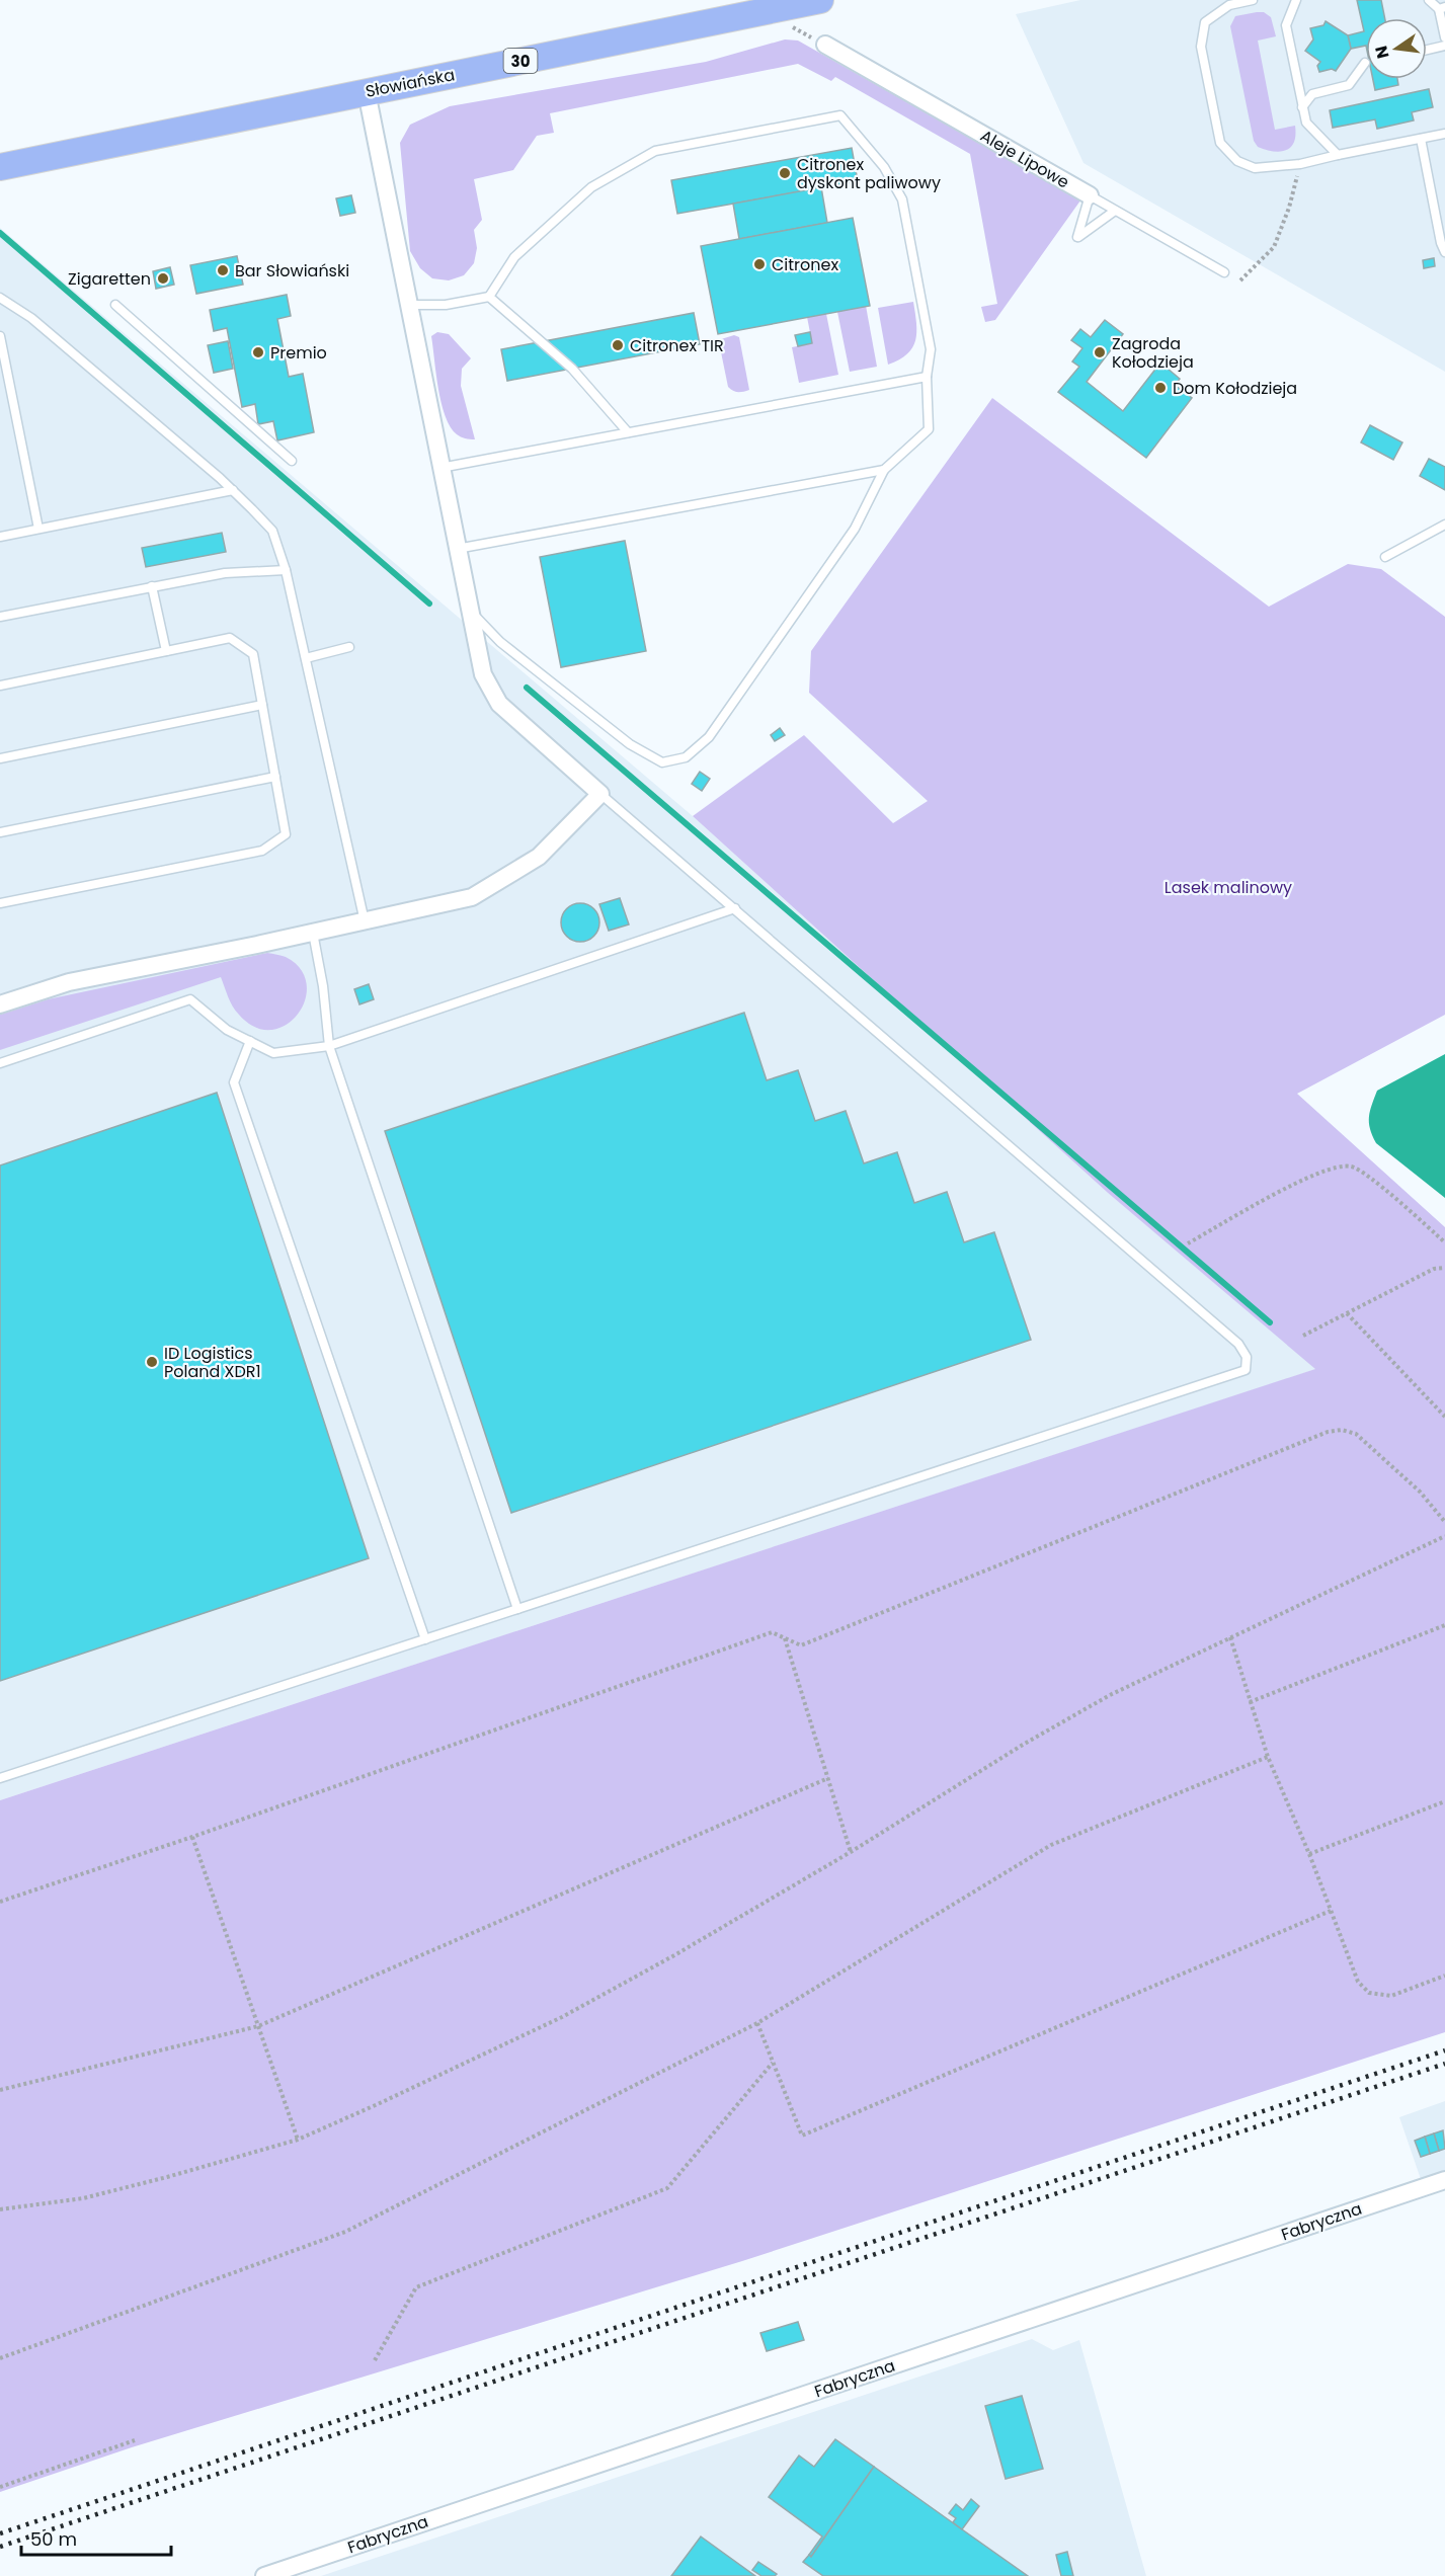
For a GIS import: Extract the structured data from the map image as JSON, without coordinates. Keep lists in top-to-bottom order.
{
  "streets": {
    "main road": ["30", "Słowiańska"],
    "street": ["Aleje Lipowe", "Fabryczna"]
  },
  "parks": ["Lasek malinowy"],
  "places": [
    "Citronex dyskont paliwowy",
    "Citronex",
    "Bar Słowiański",
    "Zigaretten",
    "Citronex TIR",
    "Premio",
    "Zagroda Kołodzieja",
    "Dom Kołodzieja",
    "ID Logistics Poland XDR1"
  ],
  "scale_bar": "50 m",
  "north": "left"
}
